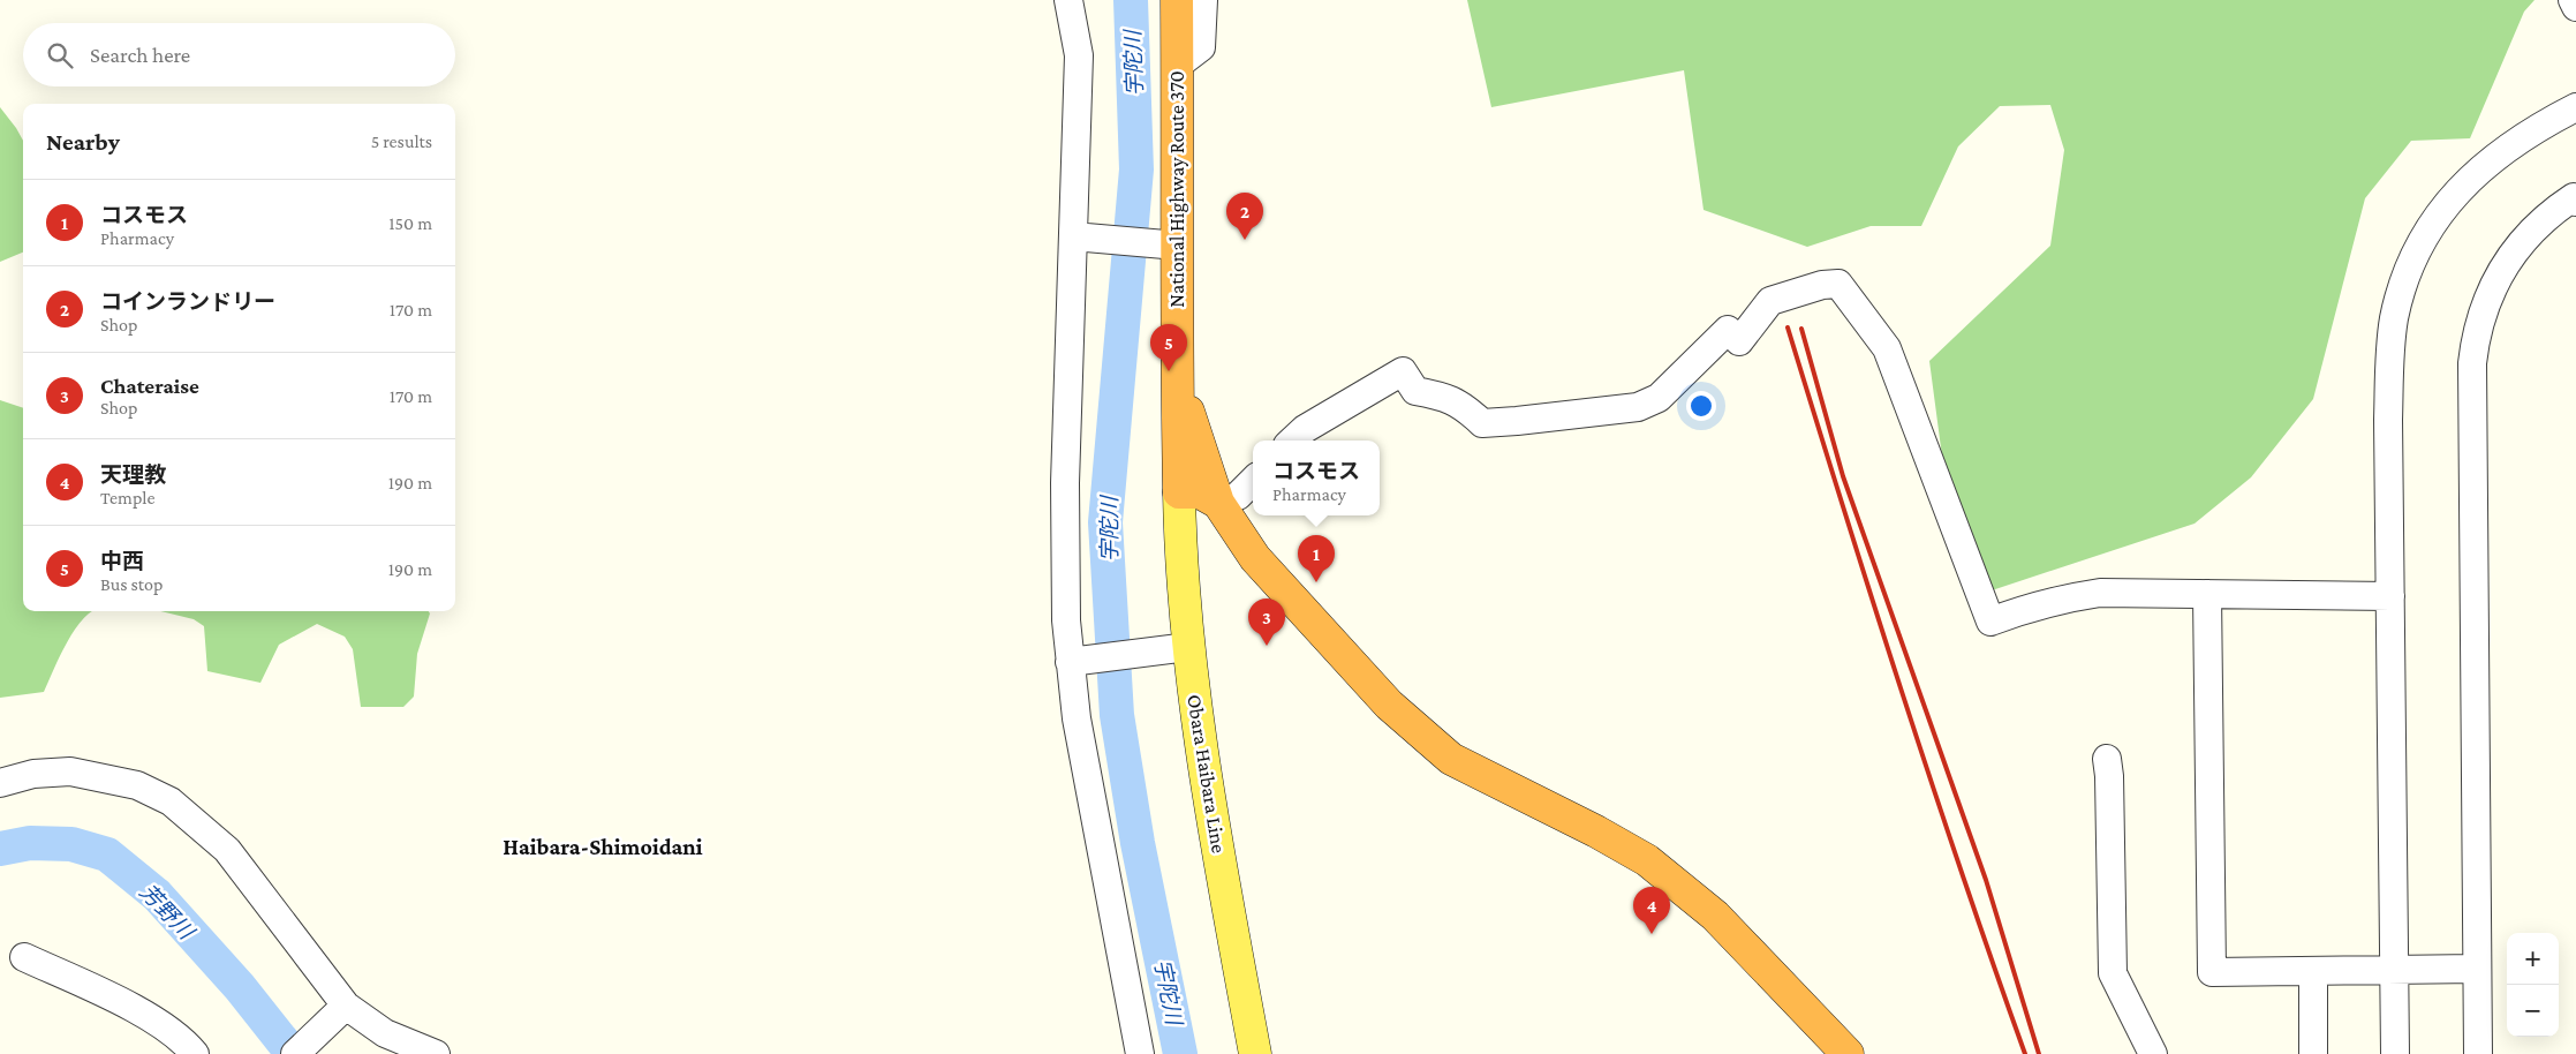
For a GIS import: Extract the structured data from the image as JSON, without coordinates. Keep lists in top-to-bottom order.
{
  "streets": {
    "highway": ["National Highway Route 370"],
    "main road": ["Obara Haibara Line"]
  },
  "crossings": [
    ["National Highway Route 370", "Obara Haibara Line"]
  ],
  "districts": ["Haibara-Shimoidani"],
  "water": ["宇陀川", "芳野川"],
  "page": {
    "search": "Search here",
    "heading": ["Nearby", "5 results"],
    "list": [
      {
        "mark": "1",
        "name": "コスモス",
        "note": "Pharmacy",
        "value": "150 m"
      },
      {
        "mark": "2",
        "name": "コインランドリー",
        "note": "Shop",
        "value": "170 m"
      },
      {
        "mark": "3",
        "name": "Chateraise",
        "note": "Shop",
        "value": "170 m"
      },
      {
        "mark": "4",
        "name": "天理教",
        "note": "Temple",
        "value": "190 m"
      },
      {
        "mark": "5",
        "name": "中西",
        "note": "Bus stop",
        "value": "190 m"
      }
    ],
    "pins": [
      "2",
      "5",
      "1",
      "3",
      "4"
    ],
    "popup": ["コスモス", "Pharmacy"],
    "map_buttons": ["+", "−"]
  }
}
